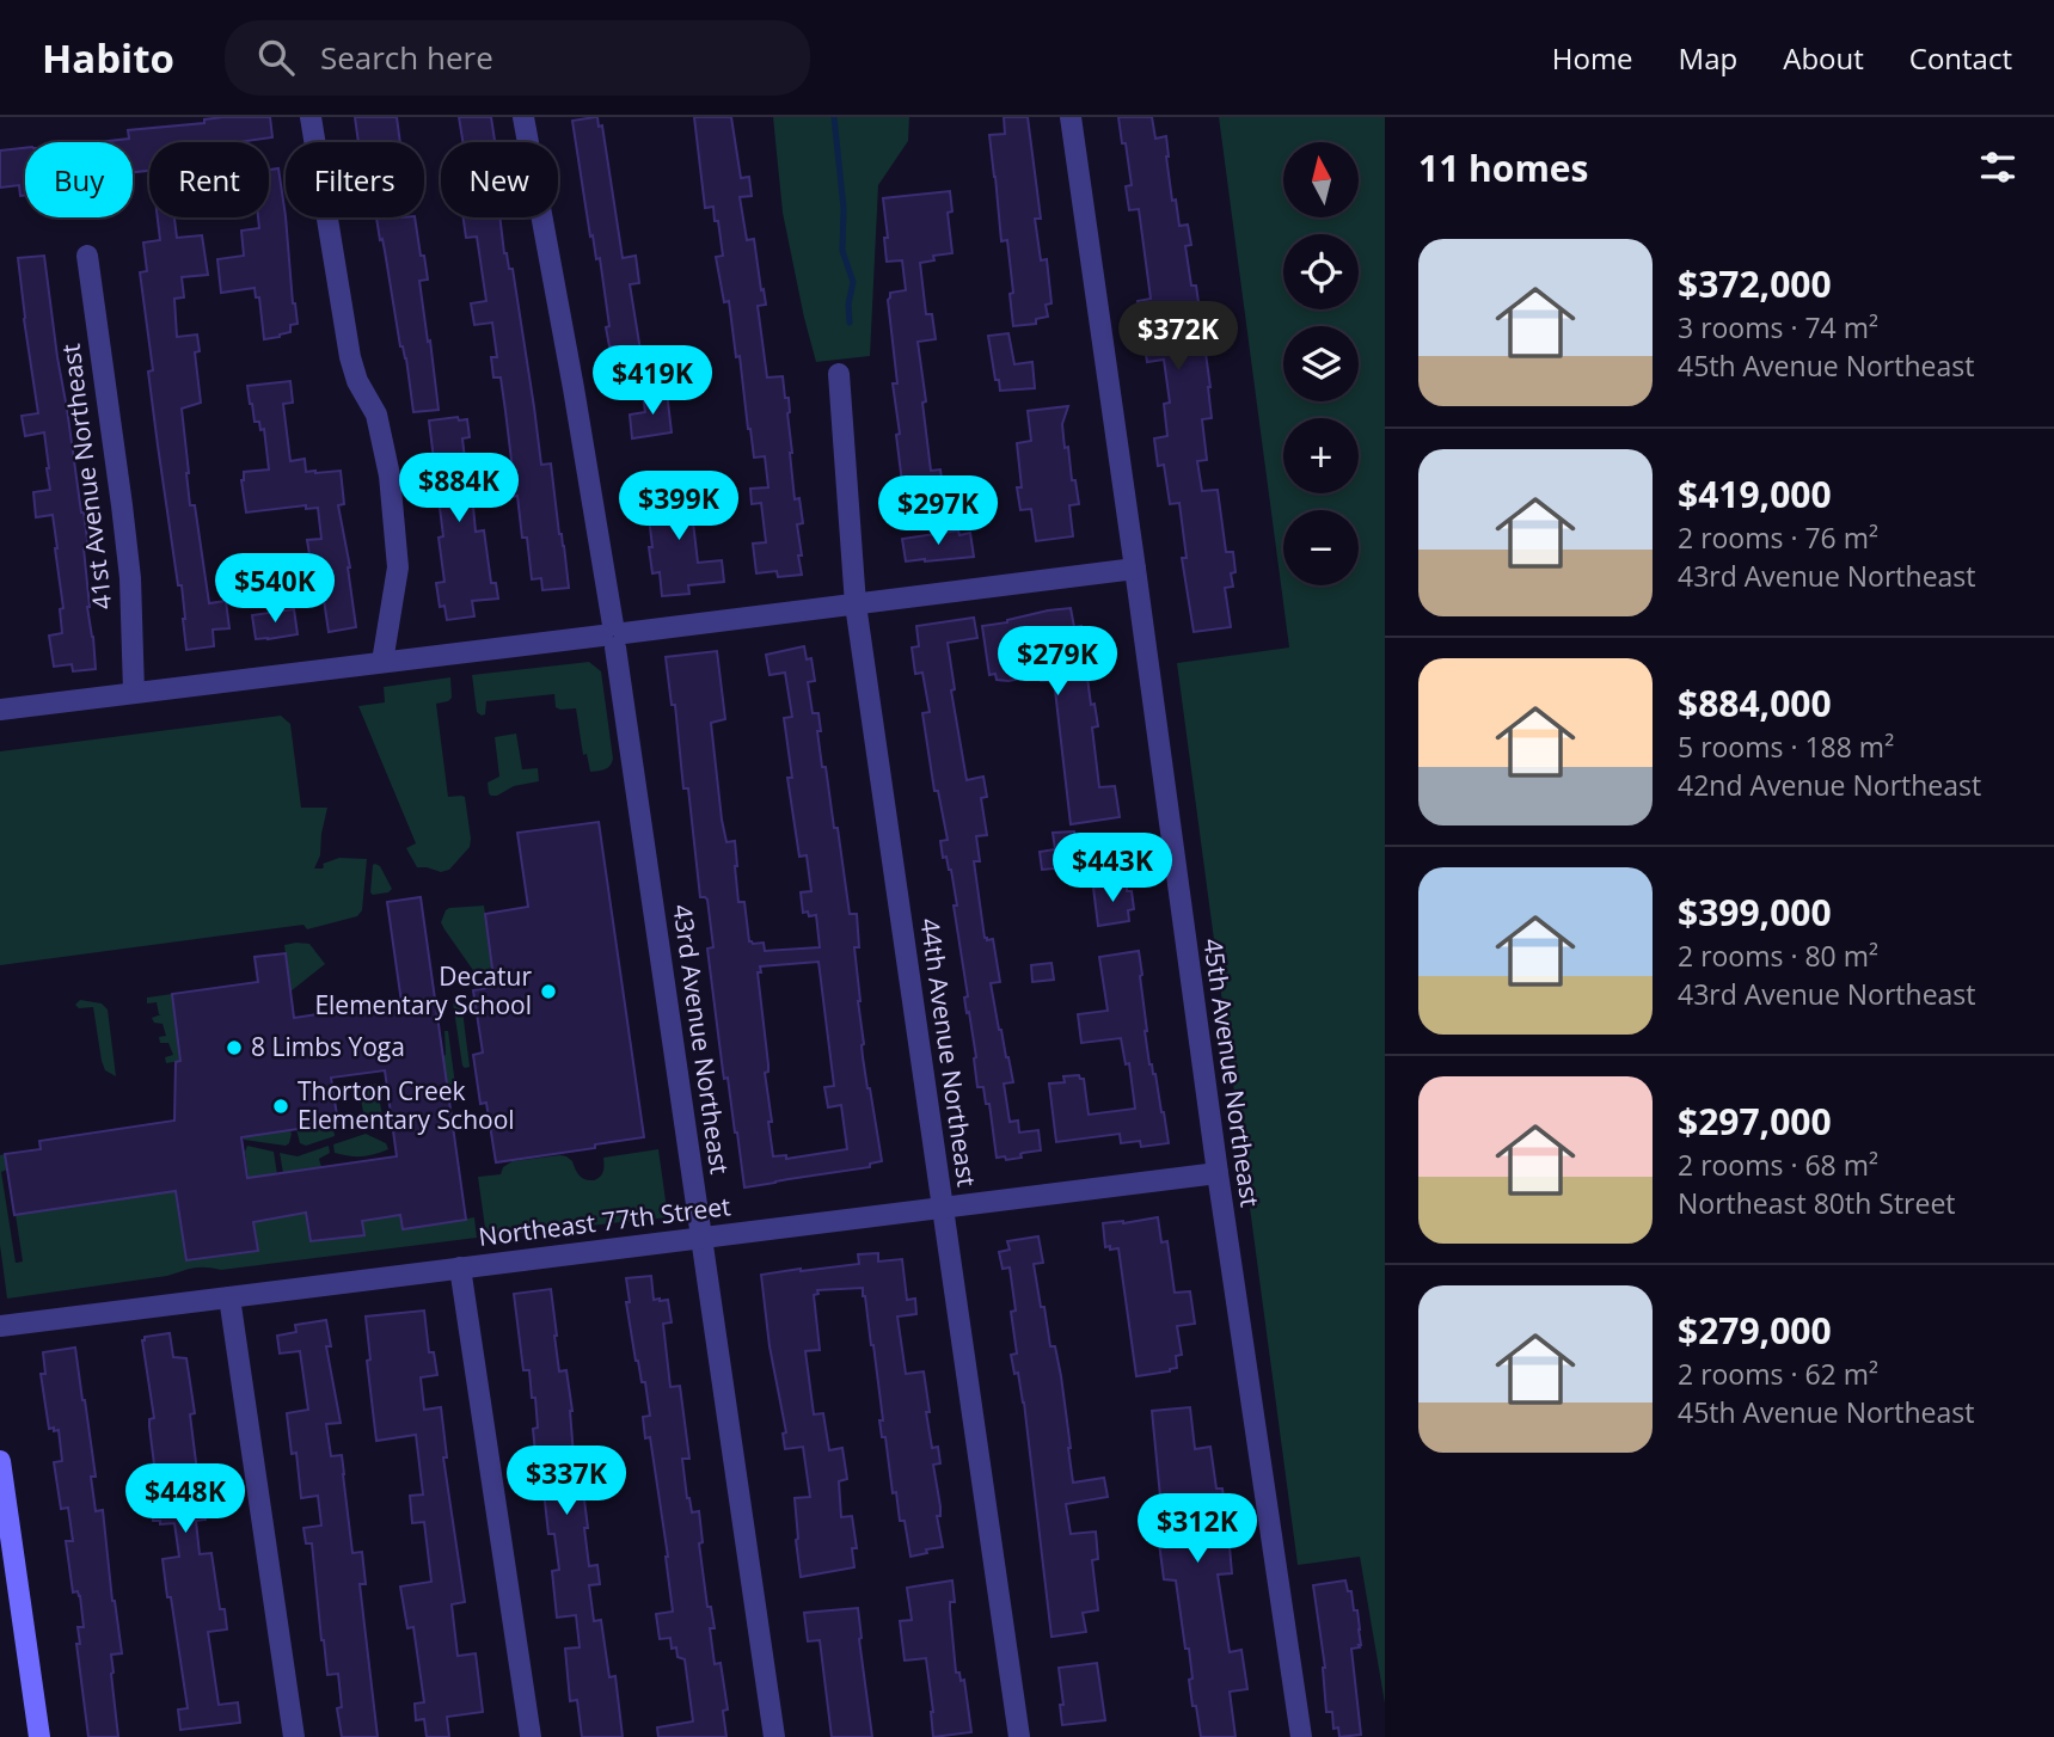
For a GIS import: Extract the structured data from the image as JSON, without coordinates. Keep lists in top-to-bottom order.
{
  "streets": {
    "street": [
      "41st Avenue Northeast",
      "43rd Avenue Northeast",
      "44th Avenue Northeast",
      "45th Avenue Northeast",
      "Northeast 77th Street"
    ]
  },
  "crossings": [
    ["43rd Avenue Northeast", "Northeast 77th Street"],
    ["44th Avenue Northeast", "Northeast 77th Street"],
    ["45th Avenue Northeast", "Northeast 77th Street"]
  ],
  "places": ["Decatur Elementary School", "8 Limbs Yoga", "Thorton Creek Elementary School"],
  "north": "top",
  "page": {
    "header": "Habito",
    "search": "Search here",
    "nav": [
      "Home",
      "Map",
      "About",
      "Contact"
    ],
    "heading": "11 homes",
    "map_buttons": ["+", "−"],
    "chip": [
      "Buy",
      "Rent",
      "Filters",
      "New"
    ],
    "list": [
      {
        "name": "$372,000",
        "note": "3 rooms · 74 m² · 45th Avenue Northeast"
      },
      {
        "name": "$419,000",
        "note": "2 rooms · 76 m² · 43rd Avenue Northeast"
      },
      {
        "name": "$884,000",
        "note": "5 rooms · 188 m² · 42nd Avenue Northeast"
      },
      {
        "name": "$399,000",
        "note": "2 rooms · 80 m² · 43rd Avenue Northeast"
      },
      {
        "name": "$297,000",
        "note": "2 rooms · 68 m² · Northeast 80th Street"
      },
      {
        "name": "$279,000",
        "note": "2 rooms · 62 m² · 45th Avenue Northeast"
      }
    ],
    "price": [
      "$372K",
      "$419K",
      "$884K",
      "$399K",
      "$297K",
      "$540K",
      "$279K",
      "$443K",
      "$337K",
      "$448K",
      "$312K"
    ]
  }
}
